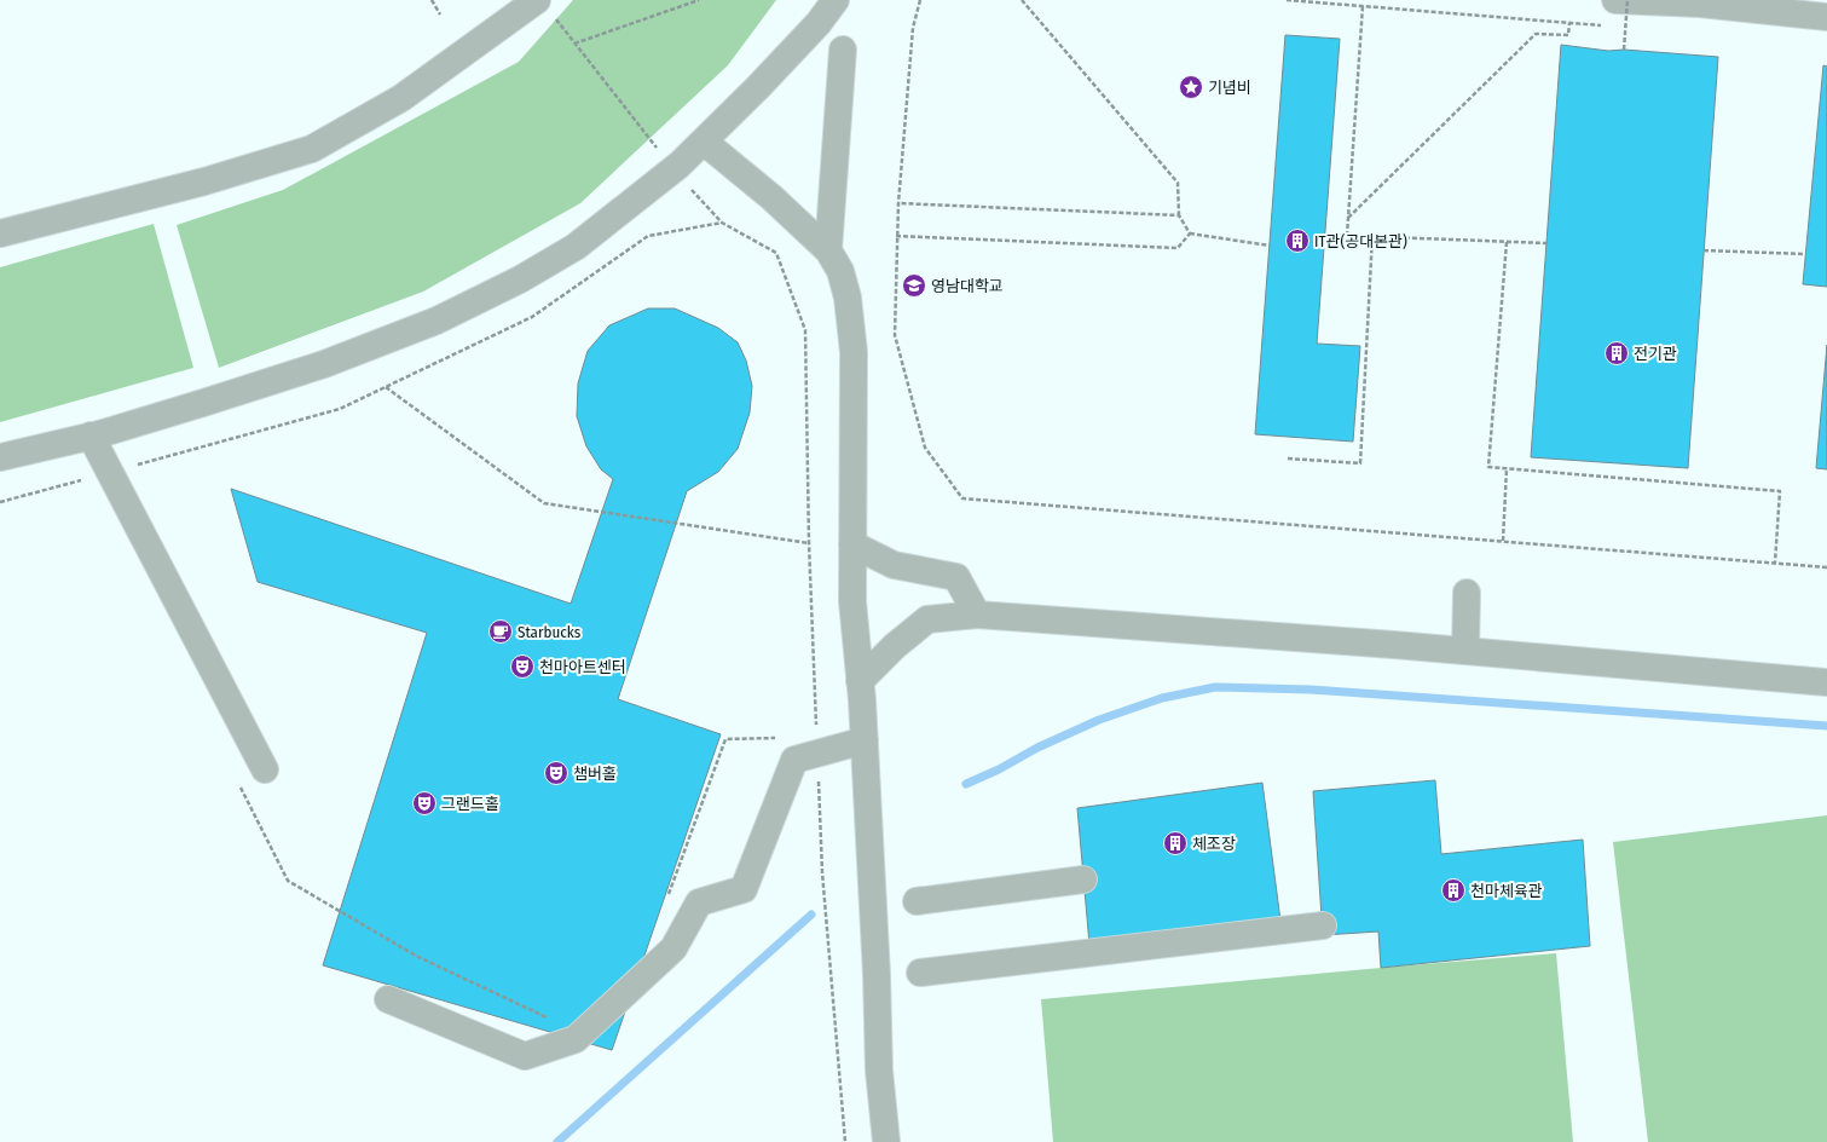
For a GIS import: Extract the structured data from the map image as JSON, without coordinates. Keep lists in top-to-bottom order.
{
  "places": {
    "place": ["기념비"],
    "building": [
      "IT관(공대본관)",
      "전기관",
      "체조장",
      "천마체육관"
    ],
    "school or university": ["영남대학교"],
    "cafe": ["Starbucks"],
    "theatre": ["천마아트센터", "챔버홀", "그랜드홀"]
  }
}
